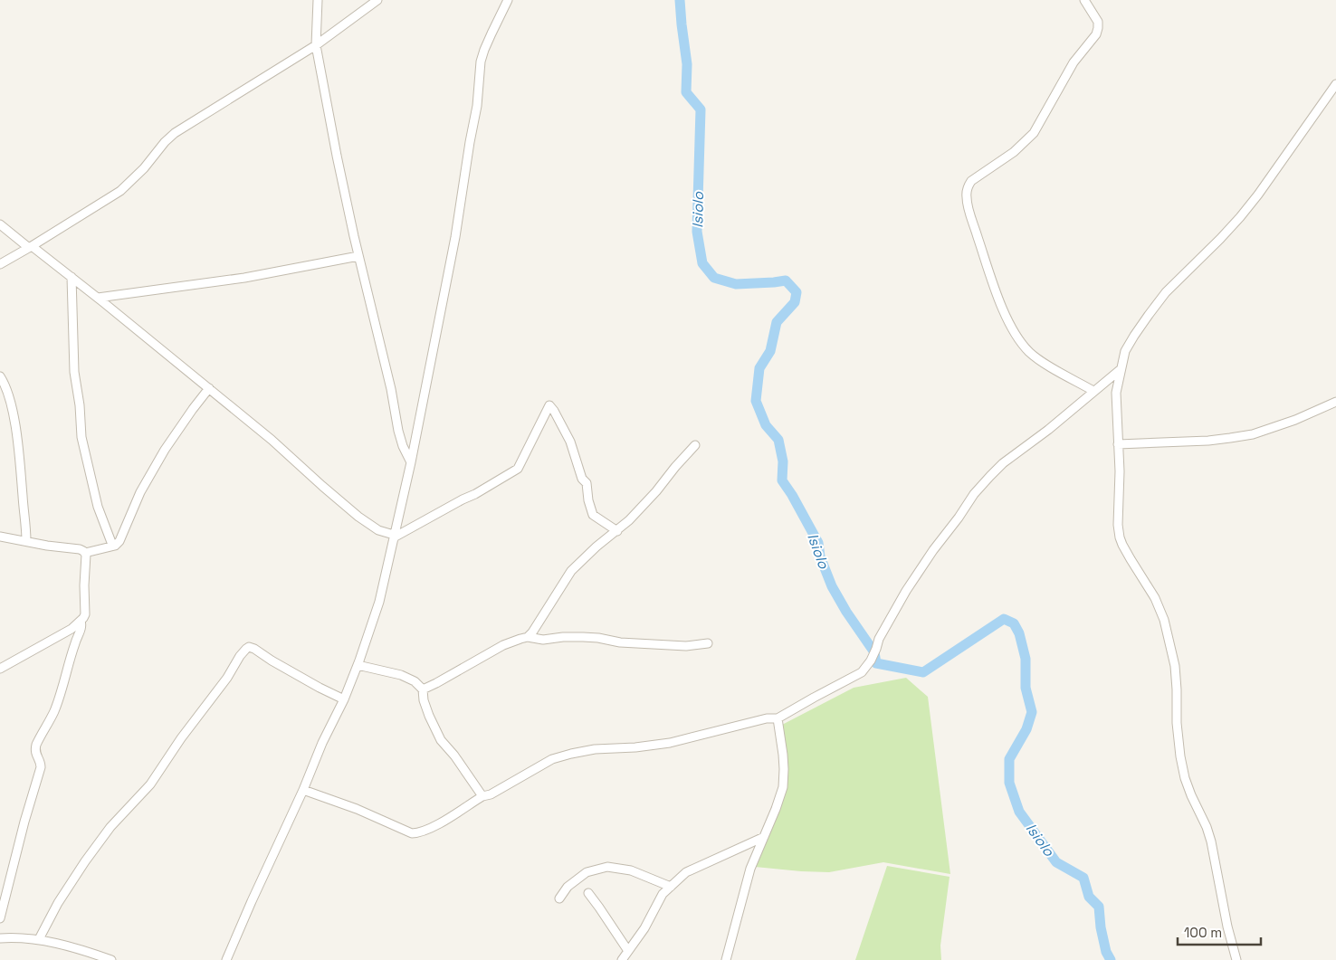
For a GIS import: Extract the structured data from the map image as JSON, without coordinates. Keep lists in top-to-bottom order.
{
  "water": ["Isiolo"],
  "scale_bar": "100 m"
}
